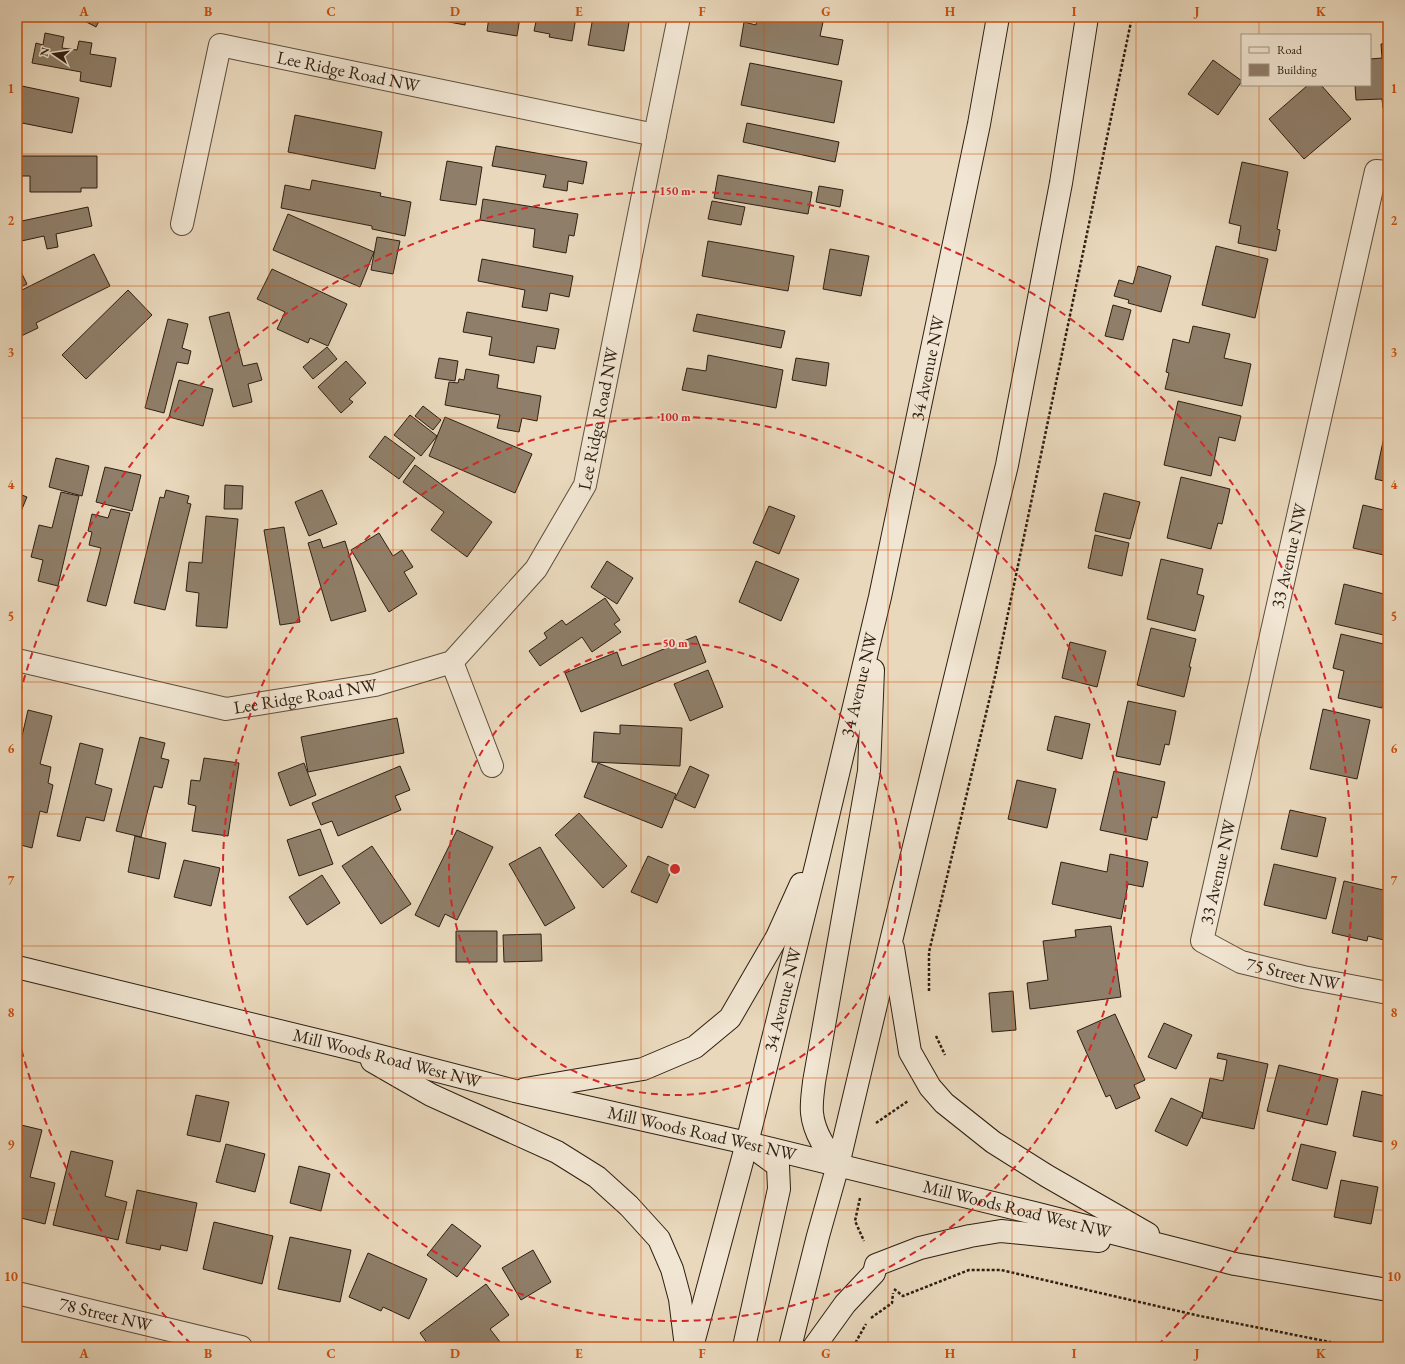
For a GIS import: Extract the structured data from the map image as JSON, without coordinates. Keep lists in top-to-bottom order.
{
  "streets": {
    "main road": [
      "Lee Ridge Road NW",
      "34 Avenue NW",
      "33 Avenue NW",
      "75 Street NW",
      "Mill Woods Road West NW",
      "78 Street NW"
    ]
  },
  "crossings": [
    ["34 Avenue NW", "Mill Woods Road West NW"],
    ["33 Avenue NW", "75 Street NW"]
  ],
  "legend": ["Road", "Building"],
  "north": "left",
  "grid": {
    "columns": [
      "A",
      "B",
      "C",
      "D",
      "E",
      "F",
      "G",
      "H",
      "I",
      "J",
      "K"
    ],
    "rows": [
      "1",
      "2",
      "3",
      "4",
      "5",
      "6",
      "7",
      "8",
      "9",
      "10"
    ]
  },
  "rings": ["150 m", "100 m", "50 m"]
}
